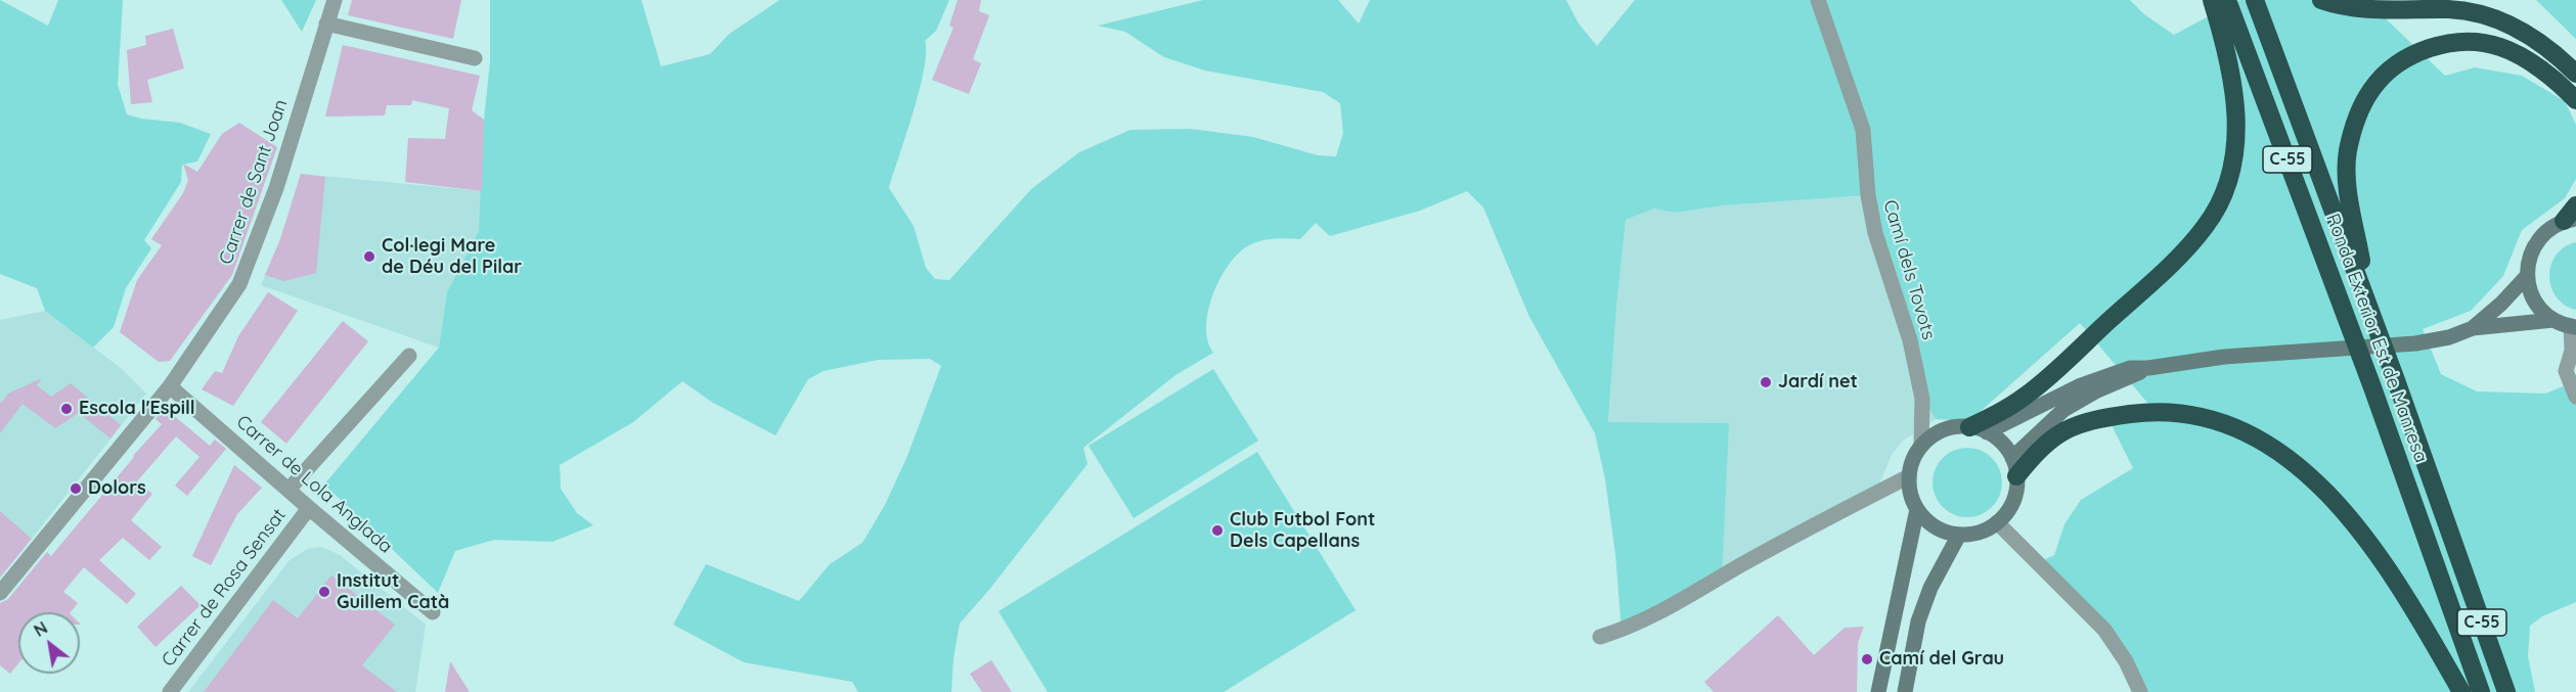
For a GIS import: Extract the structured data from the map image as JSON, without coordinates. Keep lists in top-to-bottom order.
{
  "streets": {
    "highway": ["C-55", "Ronda Exterior Est de Manresa"],
    "street": [
      "Carrer de Sant Joan",
      "Camí dels Tovots",
      "Carrer de Lola Anglada",
      "Carrer de Rosa Sensat"
    ]
  },
  "crossings": [
    ["Carrer de Sant Joan", "Carrer de Lola Anglada"],
    ["Carrer de Lola Anglada", "Carrer de Rosa Sensat"]
  ],
  "places": [
    "Col·legi Mare de Déu del Pilar",
    "Jardí net",
    "Escola l'Espill",
    "Dolors",
    "Club Futbol Font Dels Capellans",
    "Institut Guillem Catà",
    "Camí del Grau"
  ],
  "north": "top left"
}
